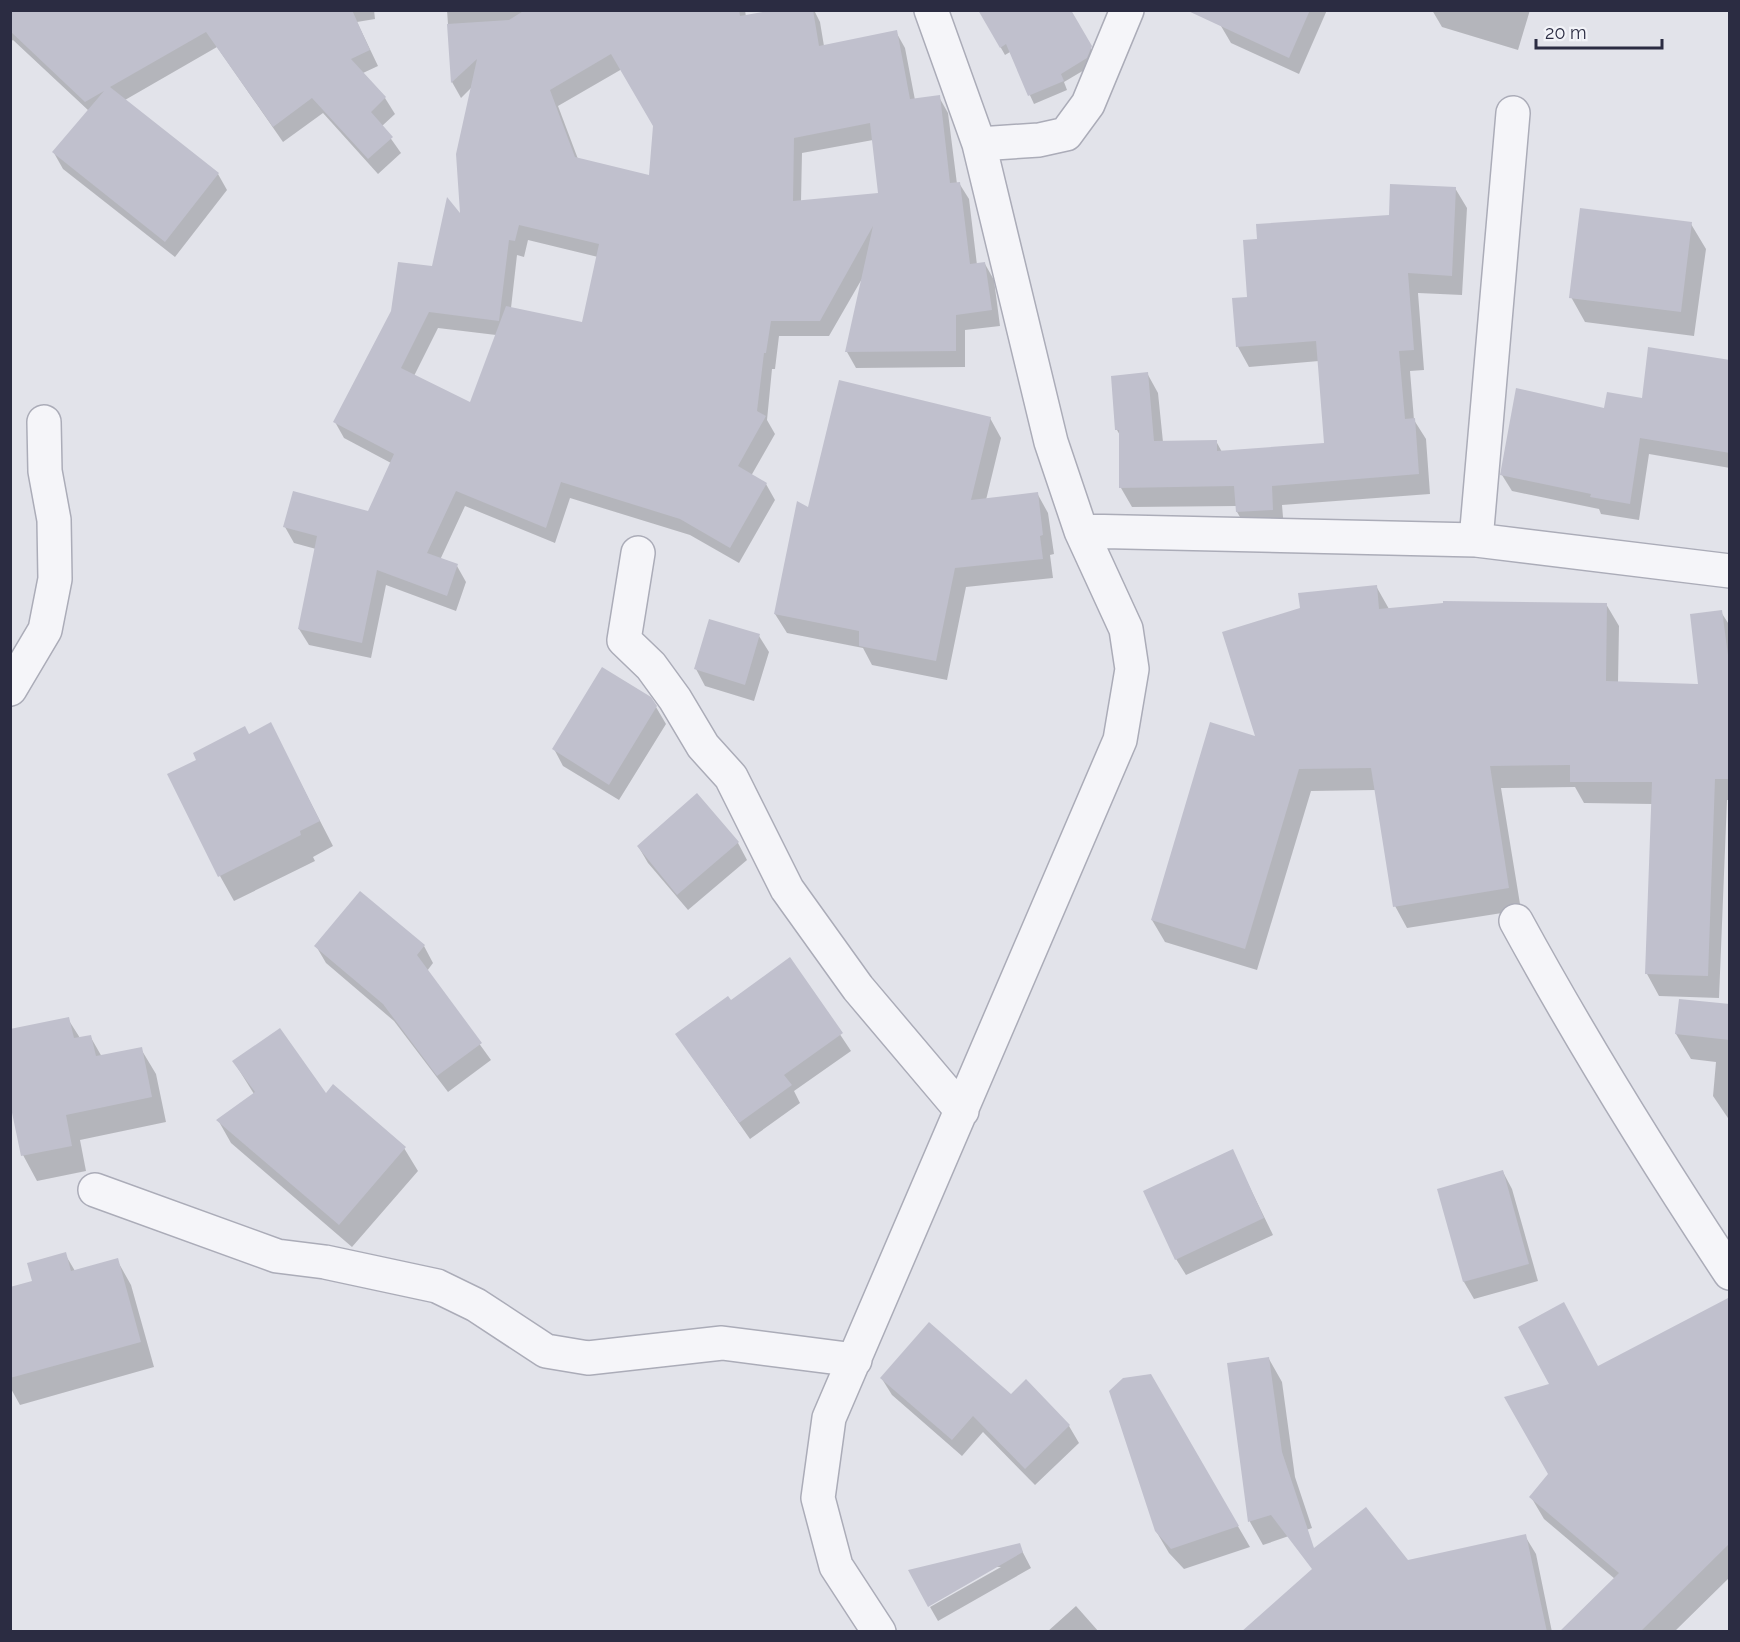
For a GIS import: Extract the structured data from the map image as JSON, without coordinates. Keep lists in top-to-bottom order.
{
  "scale_bar": "20 m"
}
